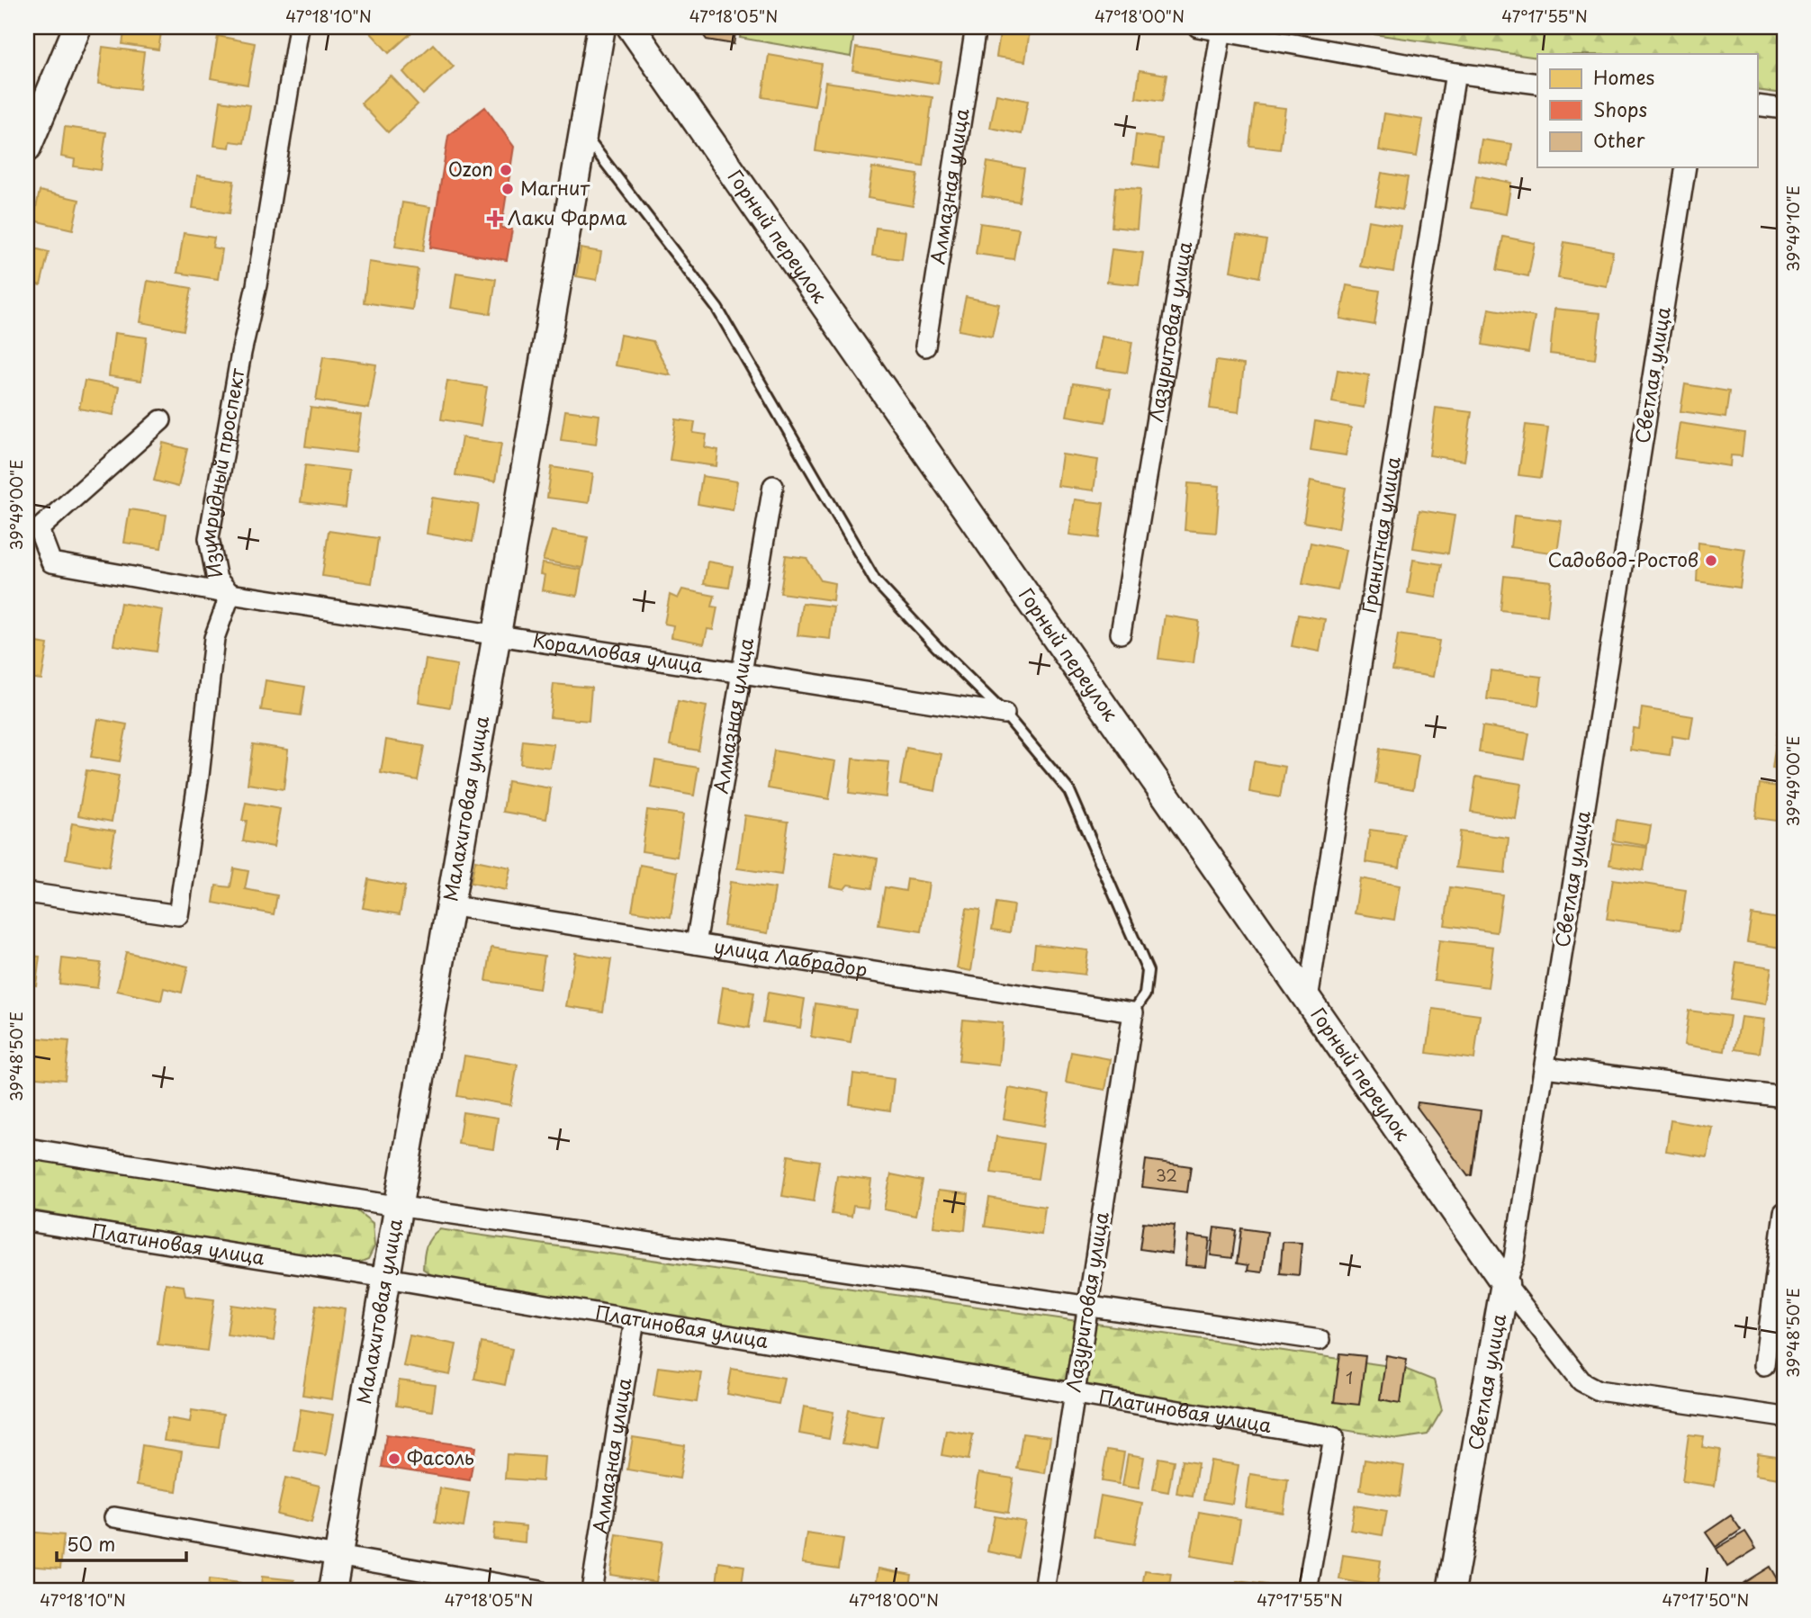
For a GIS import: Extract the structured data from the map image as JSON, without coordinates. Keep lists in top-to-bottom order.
{
  "streets": {
    "street": [
      "Алмазная улица",
      "Горный переулок",
      "Лазуритовая улица",
      "Светлая улица",
      "Изумрудный проспект",
      "Гранитная улица",
      "Коралловая улица",
      "Малахитовая улица",
      "улица Лабрадор",
      "Платиновая улица"
    ]
  },
  "crossings": [
    ["Алмазная улица", "Коралловая улица"],
    ["Алмазная улица", "улица Лабрадор"],
    ["Алмазная улица", "Платиновая улица"],
    ["Горный переулок", "Светлая улица"],
    ["Горный переулок", "Гранитная улица"],
    ["Лазуритовая улица", "улица Лабрадор"],
    ["Лазуритовая улица", "Платиновая улица"],
    ["Изумрудный проспект", "Коралловая улица"],
    ["Коралловая улица", "Малахитовая улица"],
    ["Малахитовая улица", "улица Лабрадор"],
    ["Малахитовая улица", "Платиновая улица"]
  ],
  "places": {
    "other": [
      "Ozon",
      "Магнит",
      "Садовод-Ростов",
      "Фасоль"
    ],
    "health": ["Лаки Фарма"]
  },
  "house_numbers": ["32", "1"],
  "legend": ["Homes", "Shops", "Other"],
  "scale_bar": "50 m",
  "coordinates": [
    "47°18'10\"N",
    "47°18'05\"N",
    "47°18'00\"N",
    "47°17'55\"N",
    "39°49'10\"E",
    "39°49'00\"E",
    "39°48'50\"E",
    "47°17'50\"N"
  ]
}
